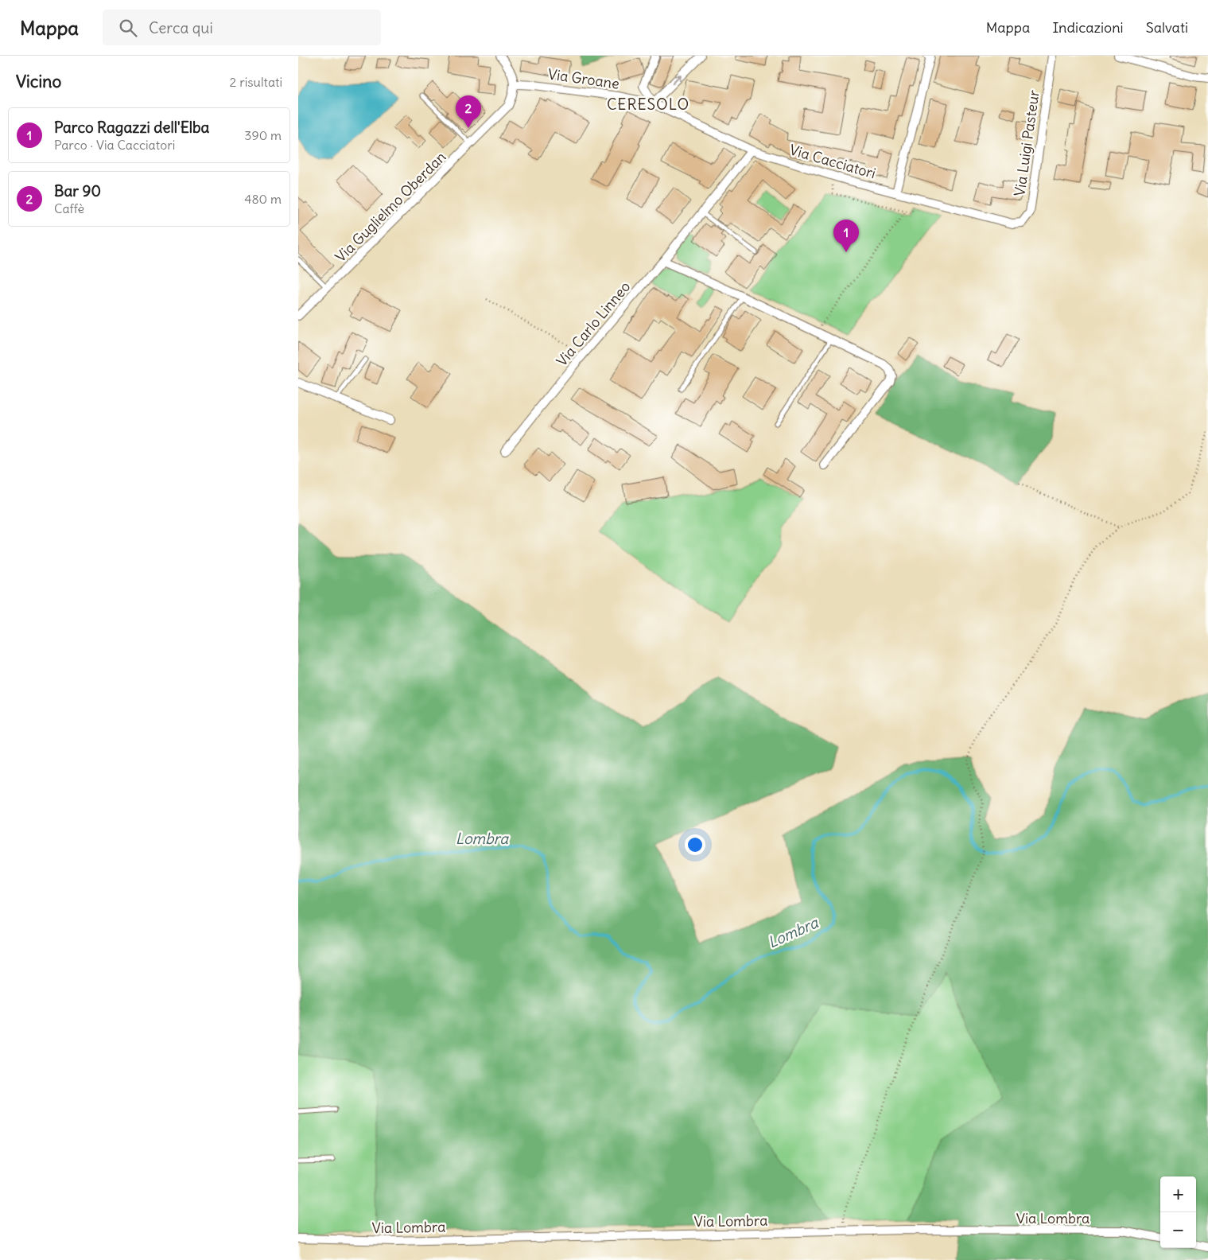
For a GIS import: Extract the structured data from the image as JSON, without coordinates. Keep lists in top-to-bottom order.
{
  "streets": {
    "street": [
      "Via Groane",
      "Via Luigi Pasteur",
      "Via Cacciatori",
      "Via Guglielmo Oberdan",
      "Via Carlo Linneo",
      "Via Lombra"
    ]
  },
  "crossings": [
    ["Via Groane", "Via Cacciatori"],
    ["Via Groane", "Via Guglielmo Oberdan"],
    ["Via Luigi Pasteur", "Via Cacciatori"],
    ["Via Cacciatori", "Via Carlo Linneo"]
  ],
  "districts": ["CERESOLO"],
  "water": ["Lombra"],
  "page": {
    "header": "Mappa",
    "search": "Cerca qui",
    "nav": ["Mappa", "Indicazioni", "Salvati"],
    "heading": ["Vicino", "2 risultati"],
    "pins": ["2", "1"],
    "list": [
      {
        "mark": "1",
        "name": "Parco Ragazzi dell'Elba",
        "note": "Parco · Via Cacciatori",
        "value": "390 m"
      },
      {
        "mark": "2",
        "name": "Bar 90",
        "note": "Caffè",
        "value": "480 m"
      }
    ],
    "map_buttons": ["+", "−"]
  }
}
